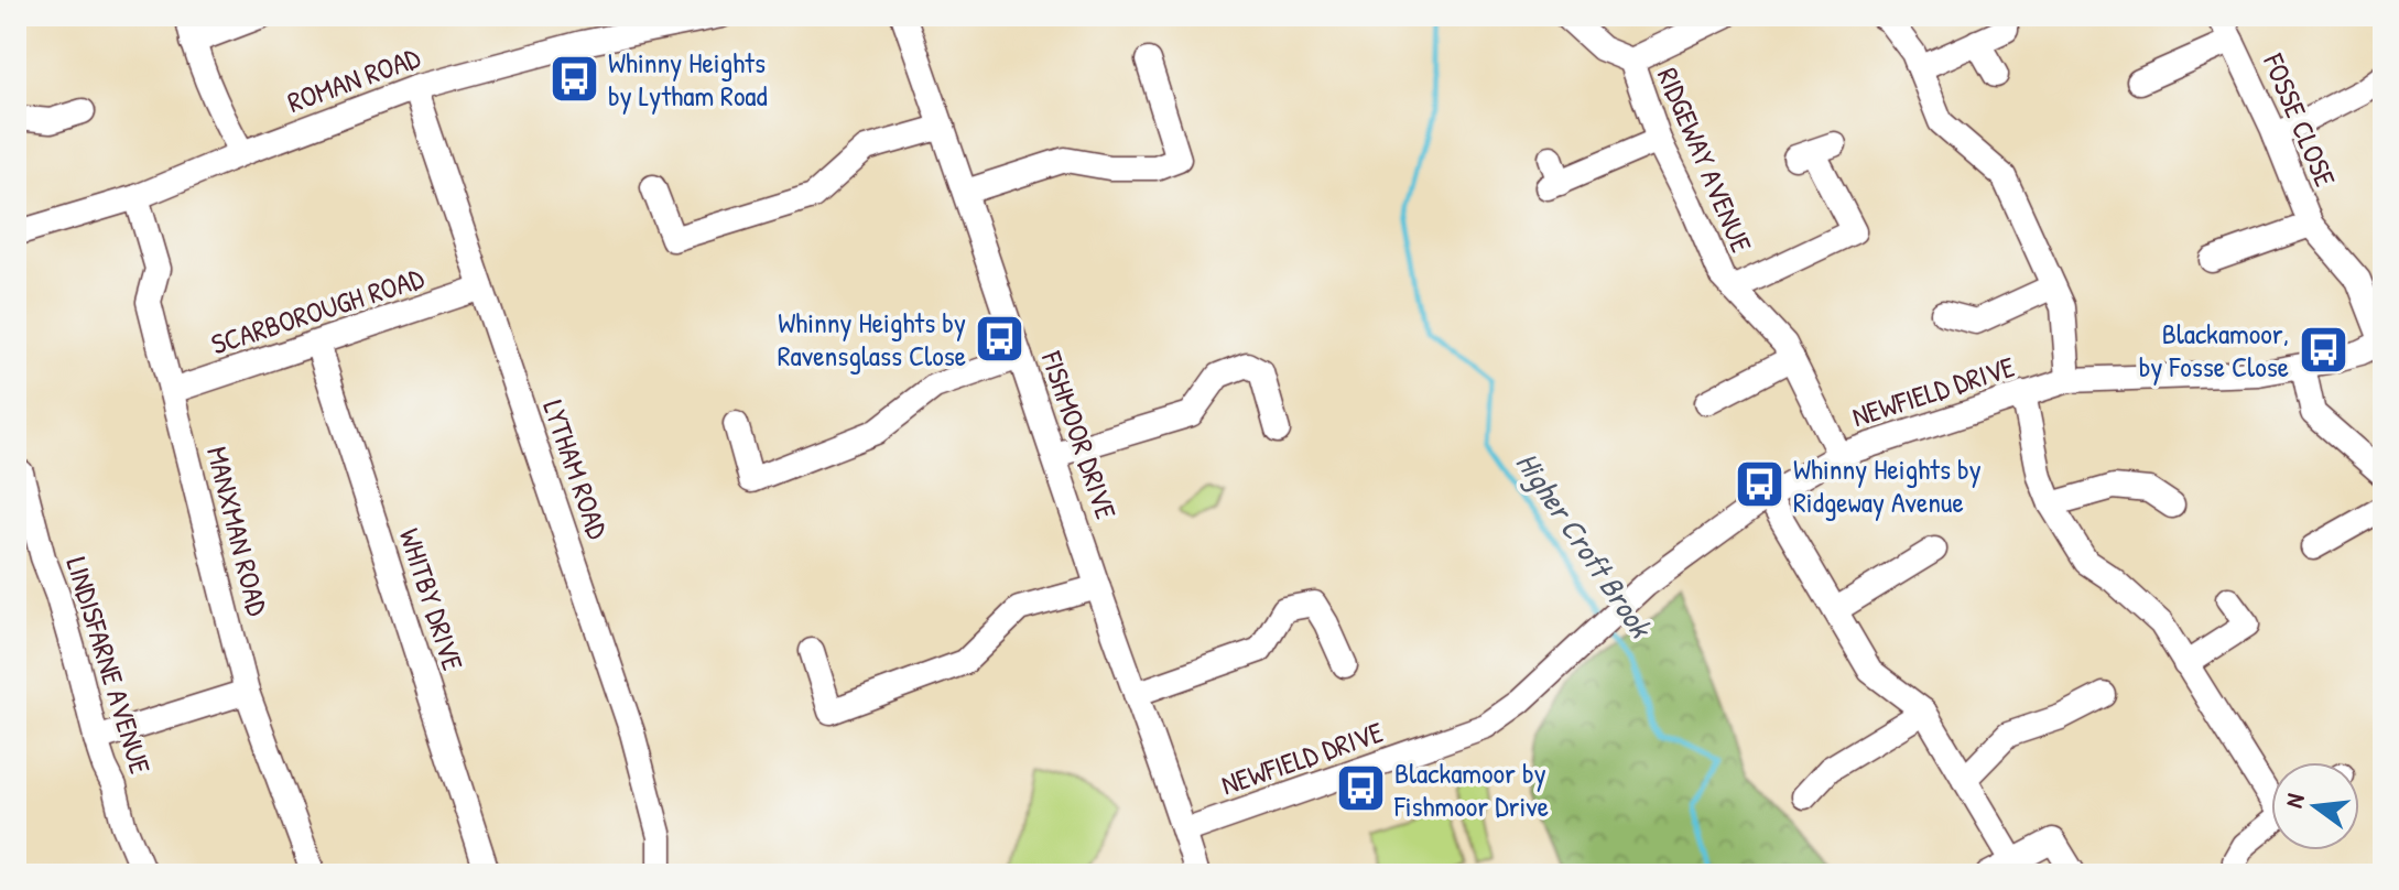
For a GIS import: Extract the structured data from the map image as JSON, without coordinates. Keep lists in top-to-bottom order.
{
  "streets": {
    "street": [
      "ROMAN ROAD",
      "FOSSE CLOSE",
      "RIDGEWAY AVENUE",
      "SCARBOROUGH ROAD",
      "NEWFIELD DRIVE",
      "FISHMOOR DRIVE",
      "LYTHAM ROAD",
      "MANXMAN ROAD",
      "WHITBY DRIVE",
      "LINDISFARNE AVENUE"
    ]
  },
  "crossings": [
    ["ROMAN ROAD", "LYTHAM ROAD"],
    ["ROMAN ROAD", "MANXMAN ROAD"],
    ["FOSSE CLOSE", "NEWFIELD DRIVE"],
    ["RIDGEWAY AVENUE", "NEWFIELD DRIVE"],
    ["SCARBOROUGH ROAD", "LYTHAM ROAD"],
    ["SCARBOROUGH ROAD", "MANXMAN ROAD"],
    ["SCARBOROUGH ROAD", "WHITBY DRIVE"],
    ["NEWFIELD DRIVE", "FISHMOOR DRIVE"]
  ],
  "water": ["Higher Croft Brook"],
  "places": {
    "bus stop": [
      "Whinny Heights by Lytham Road",
      "Whinny Heights by Ravensglass Close",
      "Blackamoor, by Fosse Close",
      "Whinny Heights by Ridgeway Avenue",
      "Blackamoor by Fishmoor Drive"
    ]
  },
  "north": "left"
}
